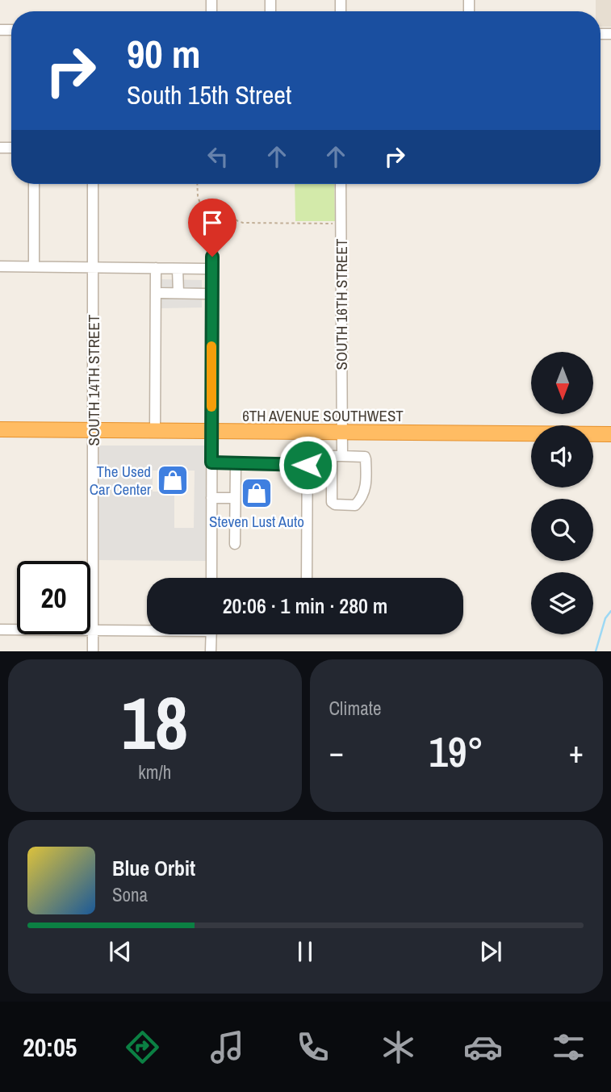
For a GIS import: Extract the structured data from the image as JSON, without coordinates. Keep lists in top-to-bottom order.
{
  "streets": {
    "highway": ["6TH AVENUE SOUTHWEST"],
    "street": ["SOUTH 16TH STREET", "SOUTH 14TH STREET"]
  },
  "crossings": [
    ["SOUTH 16TH STREET", "6TH AVENUE SOUTHWEST"],
    ["SOUTH 14TH STREET", "6TH AVENUE SOUTHWEST"]
  ],
  "places": {
    "shop": ["The Used Car Center", "Steven Lust Auto"]
  },
  "north": "bottom",
  "page": {
    "turn": ["90 m", "South 15th Street"],
    "limit": "20",
    "trip": "20:06 · 1 min · 280 m",
    "tile": [
      ["18", "km/h"],
      "Climate"
    ],
    "heat": ["−", "19°", "+"],
    "song": ["Blue Orbit", "Sona"],
    "tabs": "20:05"
  }
}
